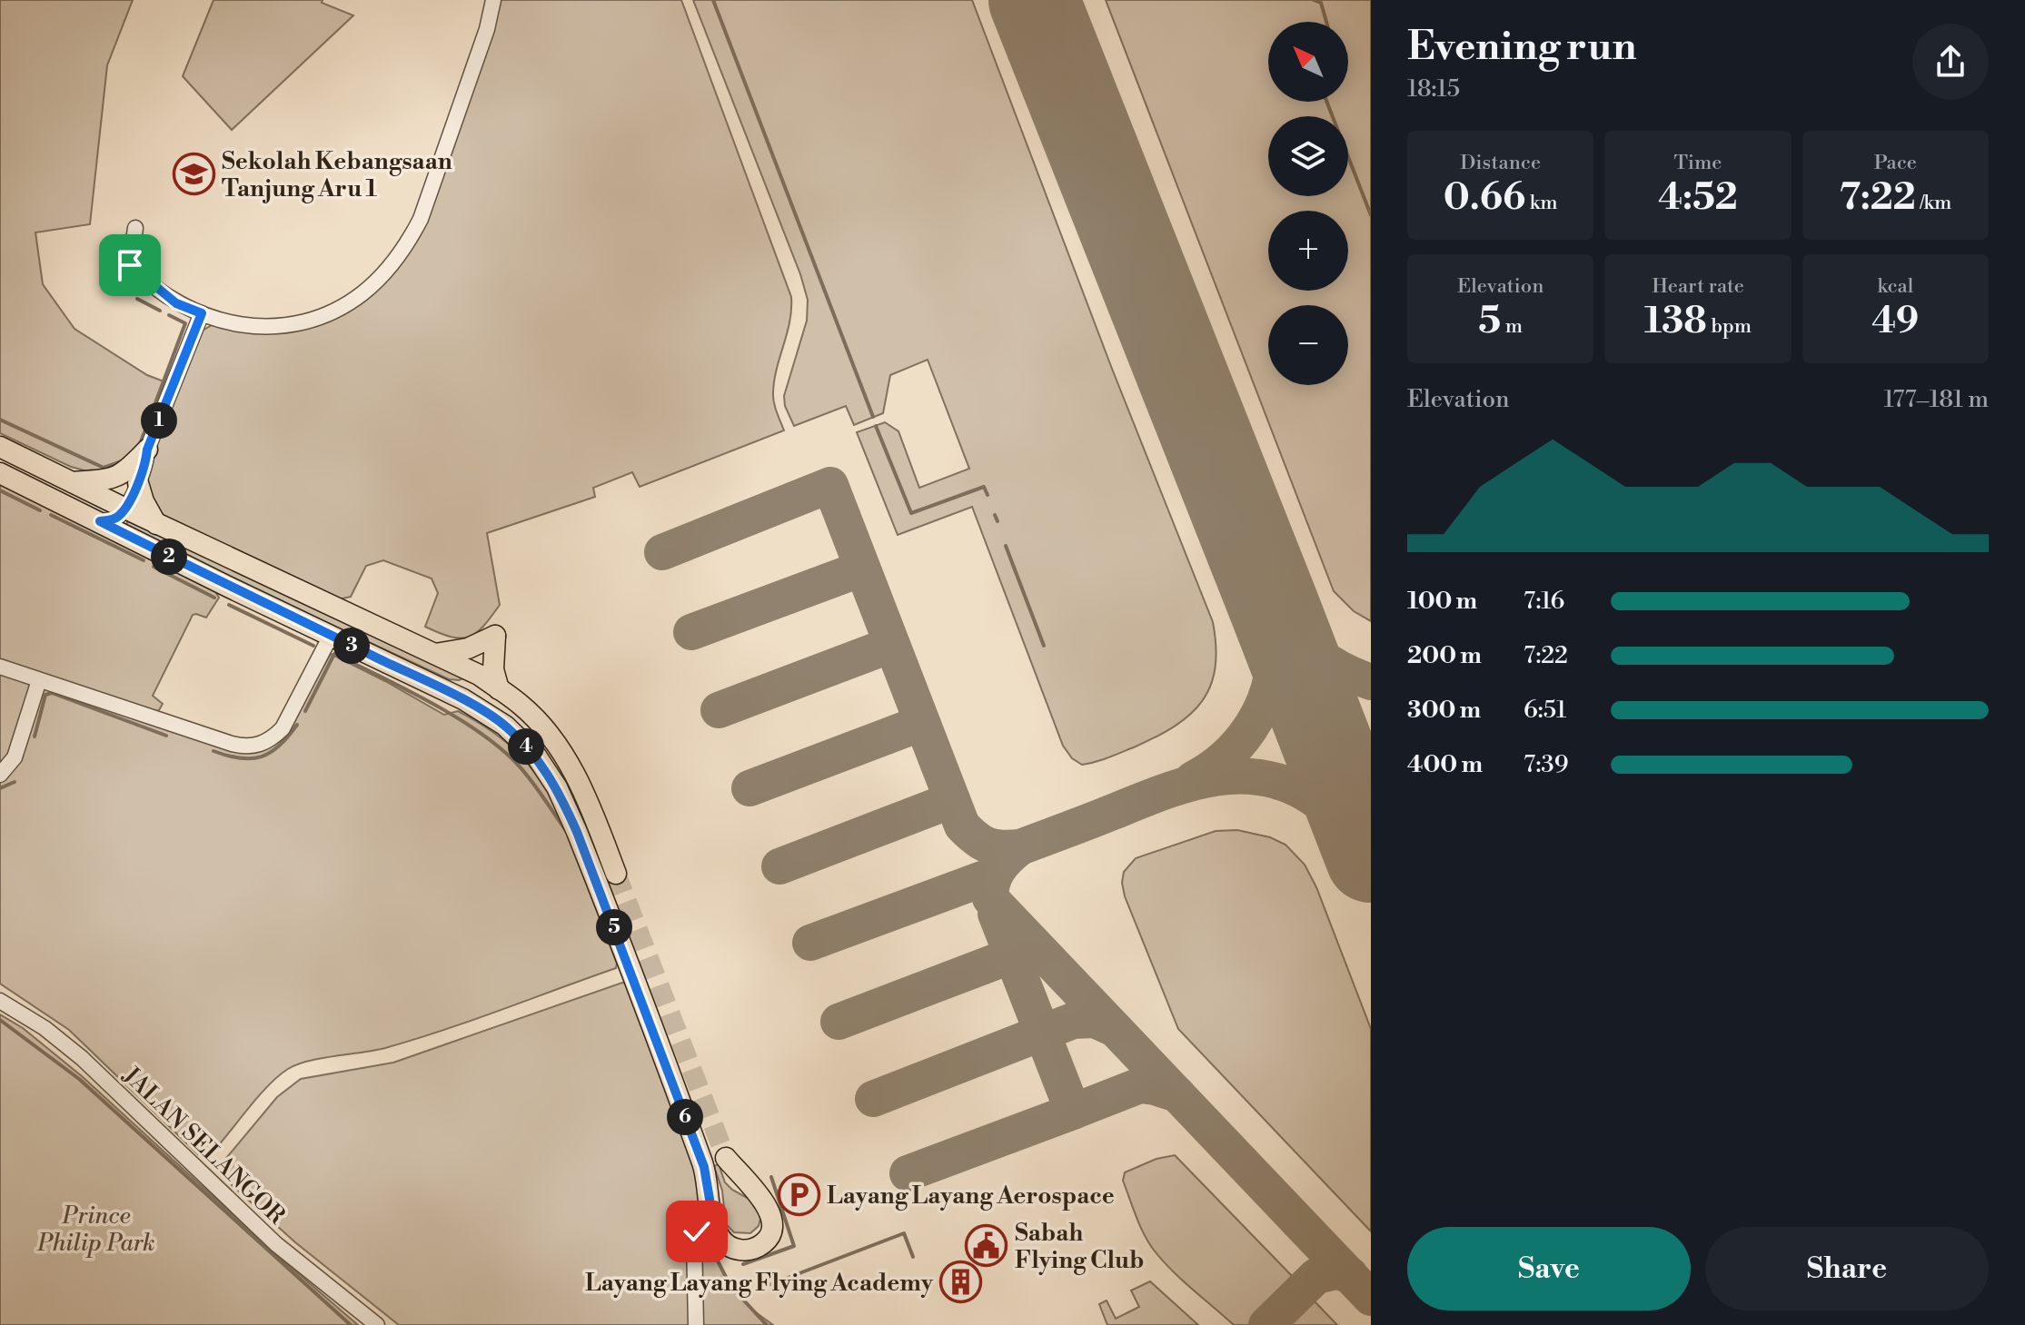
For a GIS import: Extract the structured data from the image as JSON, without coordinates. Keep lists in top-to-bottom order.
{
  "streets": {
    "street": ["JALAN SELANGOR"]
  },
  "parks": ["Prince Philip Park"],
  "places": {
    "school or university": ["Sekolah Kebangsaan Tanjung Aru 1"],
    "parking": ["Layang Layang Aerospace"],
    "public building": ["Sabah Flying Club"],
    "building": ["Layang Layang Flying Academy"]
  },
  "north": "top left",
  "page": {
    "heading": ["Evening run", "18:15"],
    "map_buttons": ["+", "−"],
    "stats": [
      ["Distance", "0.66 km"],
      ["Time", "4:52"],
      ["Pace", "7:22 /km"],
      ["Elevation", "5 m"],
      ["Heart rate", "138 bpm"],
      ["kcal", "49"]
    ],
    "chart": ["Elevation", "177–181 m"],
    "pins": [
      "1",
      "2",
      "3",
      "4",
      "5",
      "6"
    ],
    "list": [
      {
        "name": "100 m",
        "note": "7:16"
      },
      {
        "name": "200 m",
        "note": "7:22"
      },
      {
        "name": "300 m",
        "note": "6:51"
      },
      {
        "name": "400 m",
        "note": "7:39"
      }
    ],
    "buttons": ["Save", "Share"]
  }
}
